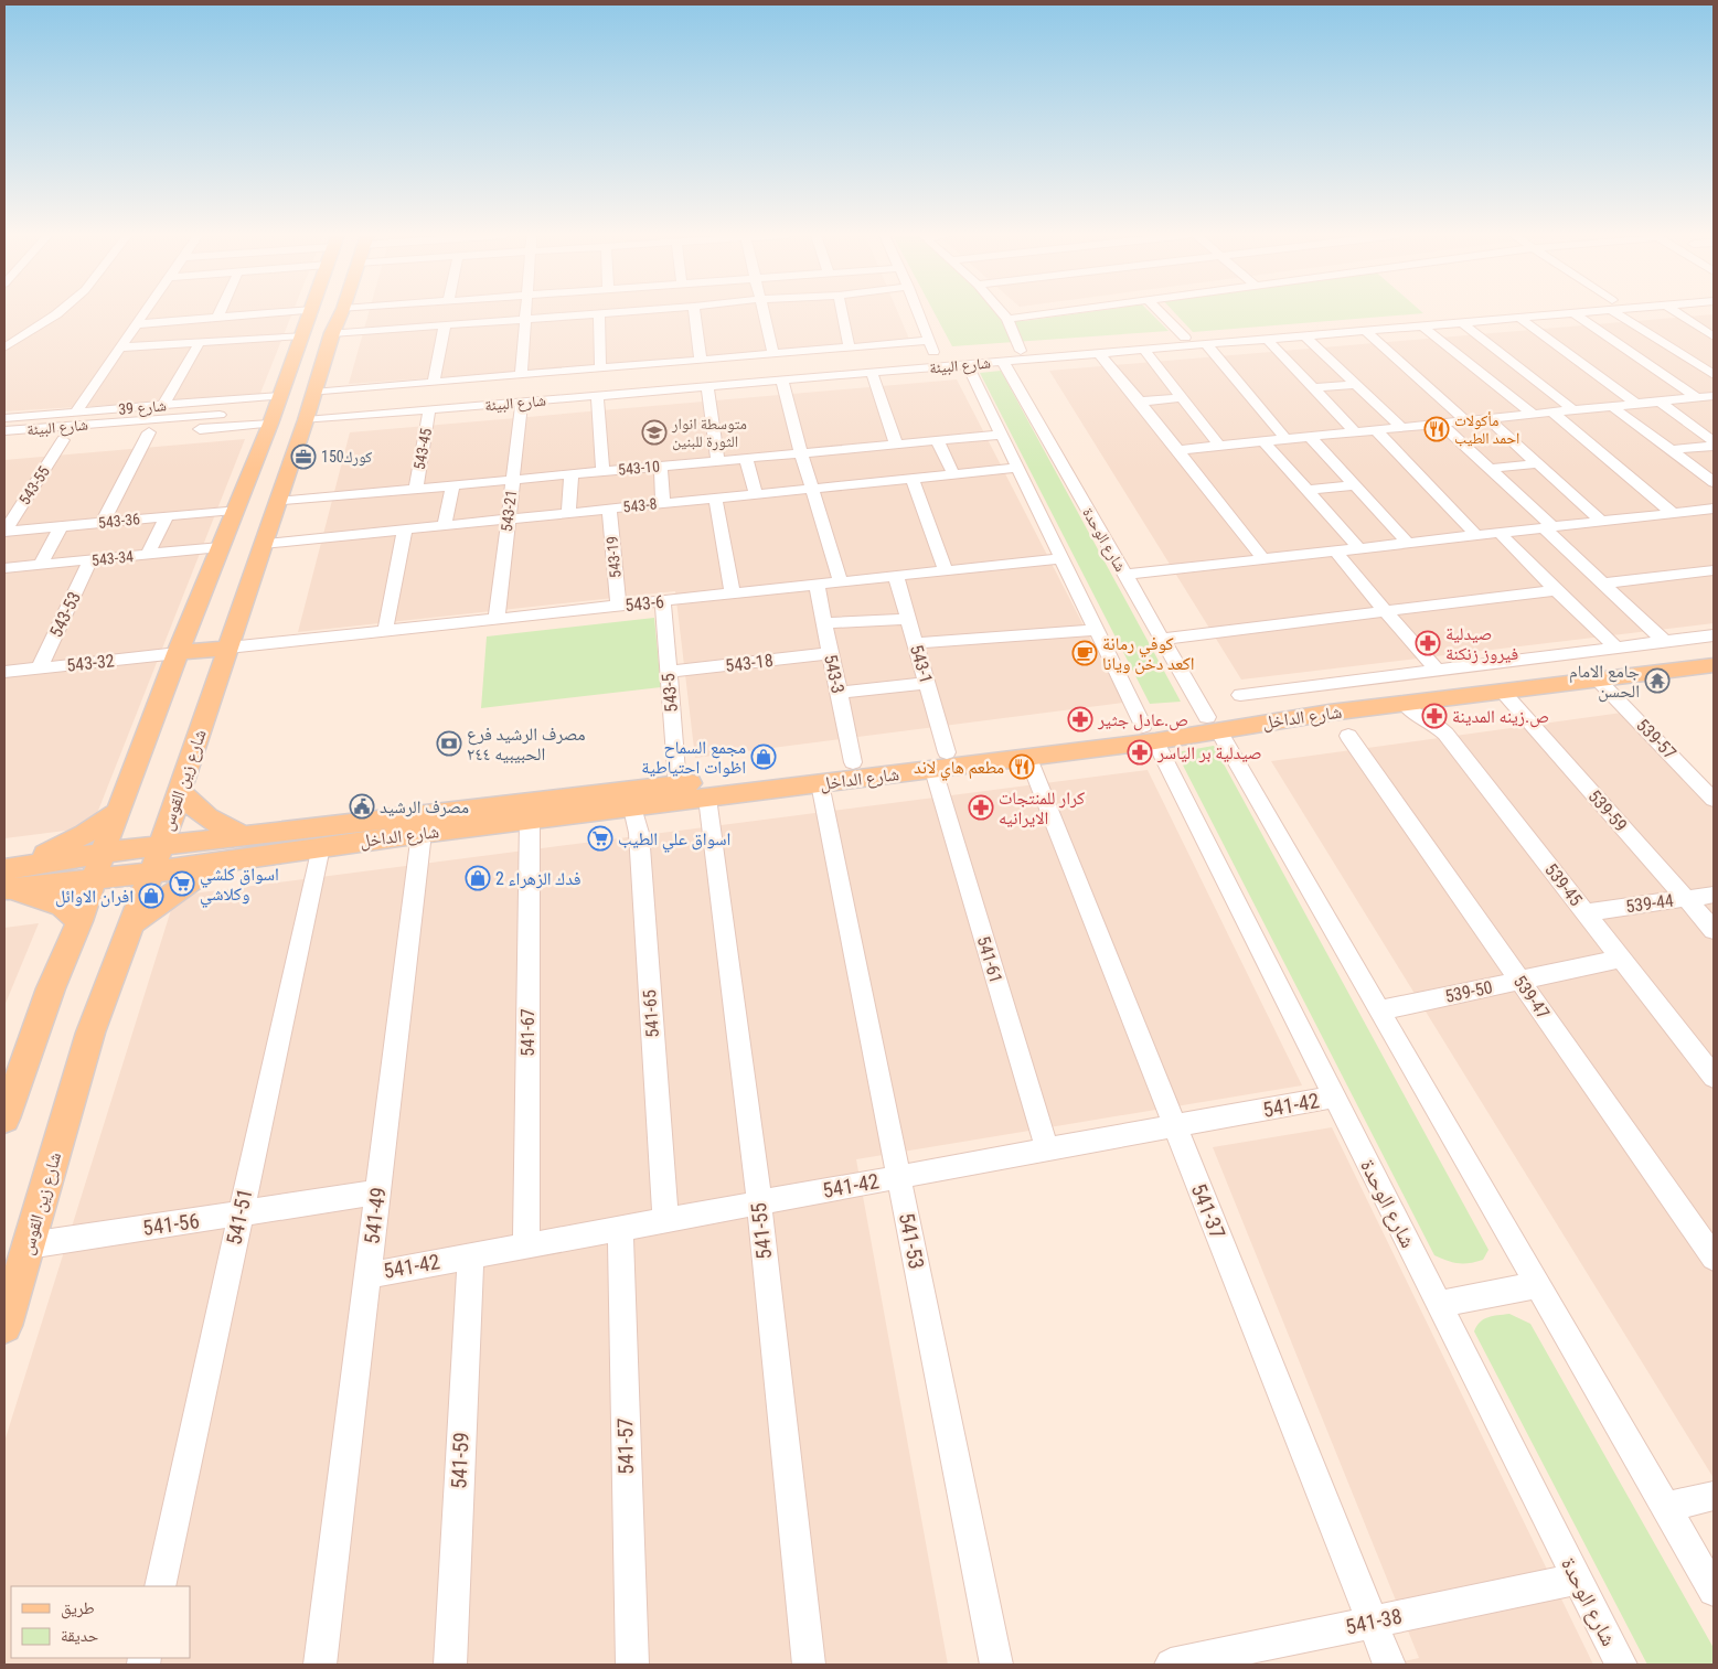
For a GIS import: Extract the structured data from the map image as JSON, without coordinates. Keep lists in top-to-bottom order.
{
  "streets": {
    "main road": ["شارع الداخل", "شارع زين القوس"],
    "street": [
      "شارع البيئة",
      "شارع 39",
      "543-45",
      "543-10",
      "543-55",
      "543-8",
      "543-21",
      "543-36",
      "شارع الوحدة",
      "543-19",
      "543-34",
      "543-6",
      "543-53",
      "543-32",
      "543-18",
      "543-1",
      "543-3",
      "543-5",
      "539-57",
      "539-59",
      "539-45",
      "539-44",
      "541-61",
      "539-50",
      "539-47",
      "541-65",
      "541-67",
      "541-42",
      "541-37",
      "541-49",
      "541-51",
      "541-56",
      "541-55",
      "541-53",
      "541-57",
      "541-59",
      "541-38"
    ]
  },
  "crossings": [
    ["شارع البيئة", "شارع 39"],
    ["شارع البيئة", "543-45"],
    ["شارع البيئة", "543-55"],
    ["شارع البيئة", "543-21"],
    ["شارع البيئة", "شارع الوحدة"],
    ["شارع البيئة", "شارع زين القوس"],
    ["شارع 39", "شارع زين القوس"],
    ["543-45", "543-10"],
    ["543-10", "543-21"],
    ["543-10", "شارع الوحدة"],
    ["543-10", "شارع زين القوس"],
    ["543-55", "543-36"],
    ["543-8", "543-21"],
    ["543-8", "شارع الوحدة"],
    ["543-8", "543-19"],
    ["543-8", "شارع زين القوس"],
    ["543-21", "543-6"],
    ["543-36", "شارع زين القوس"],
    ["شارع الوحدة", "543-6"],
    ["شارع الوحدة", "شارع الداخل"],
    ["شارع الوحدة", "539-50"],
    ["شارع الوحدة", "541-42"],
    ["شارع الوحدة", "541-38"],
    ["543-19", "543-6"],
    ["543-34", "543-53"],
    ["543-34", "شارع زين القوس"],
    ["543-6", "543-1"],
    ["543-6", "543-3"],
    ["543-6", "543-5"],
    ["543-6", "شارع زين القوس"],
    ["543-53", "543-32"],
    ["543-32", "شارع زين القوس"],
    ["543-18", "543-3"],
    ["543-18", "543-5"],
    ["543-1", "شارع الداخل"],
    ["543-1", "541-61"],
    ["543-3", "شارع الداخل"],
    ["543-5", "شارع الداخل"],
    ["شارع الداخل", "539-57"],
    ["شارع الداخل", "شارع زين القوس"],
    ["شارع الداخل", "539-59"],
    ["شارع الداخل", "539-45"],
    ["شارع الداخل", "541-61"],
    ["شارع الداخل", "541-65"],
    ["شارع الداخل", "541-67"],
    ["شارع الداخل", "541-37"],
    ["شارع الداخل", "541-49"],
    ["شارع الداخل", "541-51"],
    ["شارع الداخل", "541-55"],
    ["شارع الداخل", "541-53"],
    ["شارع زين القوس", "541-56"],
    ["539-59", "539-44"],
    ["539-45", "539-44"],
    ["539-45", "539-50"],
    ["541-61", "541-42"],
    ["539-50", "539-47"],
    ["541-65", "541-42"],
    ["541-67", "541-42"],
    ["541-42", "541-37"],
    ["541-42", "541-49"],
    ["541-42", "541-55"],
    ["541-42", "541-53"],
    ["541-42", "541-57"],
    ["541-42", "541-59"],
    ["541-37", "541-38"],
    ["541-49", "541-56"],
    ["541-51", "541-56"]
  ],
  "places": {
    "restaurant": ["مأكولات احمد الطيب", "مطعم هاي لاند"],
    "school or university": ["متوسطة انوار الثورة للبنين"],
    "office": ["كورك150"],
    "pharmacy": [
      "صيدلية فيروز زنكنة",
      "ص.زينه المدينة",
      "ص.عادل جثير",
      "صيدلية بر الياسر",
      "كرار للمنتجات الايرانيه"
    ],
    "cafe": ["كوفي رمانة اكعد دخن ويانا"],
    "temple": ["جامع الامام الحسن"],
    "bank": ["مصرف الرشيد فرع الحبيبيه ٢٤٤"],
    "shop": ["مجمع السماح اظوات احتياطية", "فدك الزهراء 2", "افران الاوائل"],
    "public building": ["مصرف الرشيد"],
    "supermarket": ["اسواق علي الطيب", "اسواق كلشي وكلاشي"]
  },
  "legend": ["طريق", "حديقة"]
}
